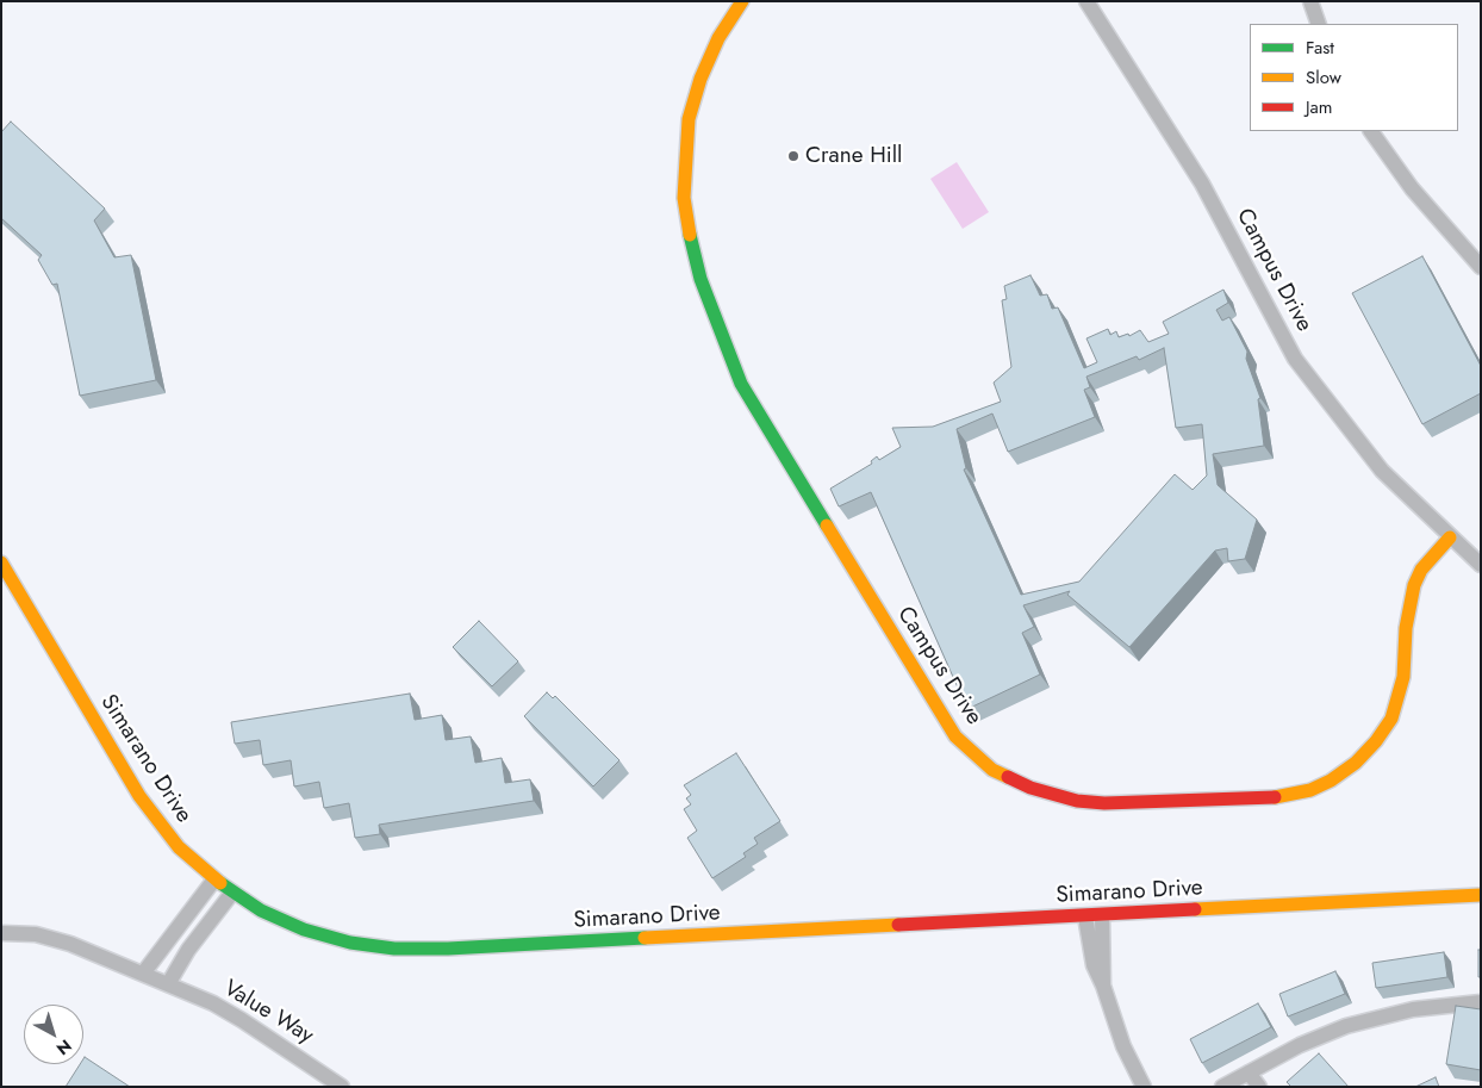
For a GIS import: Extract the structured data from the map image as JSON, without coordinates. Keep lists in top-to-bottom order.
{
  "streets": {
    "street": ["Campus Drive", "Simarano Drive", "Value Way"]
  },
  "places": ["Crane Hill"],
  "legend": ["Fast", "Slow", "Jam"],
  "north": "bottom right"
}
